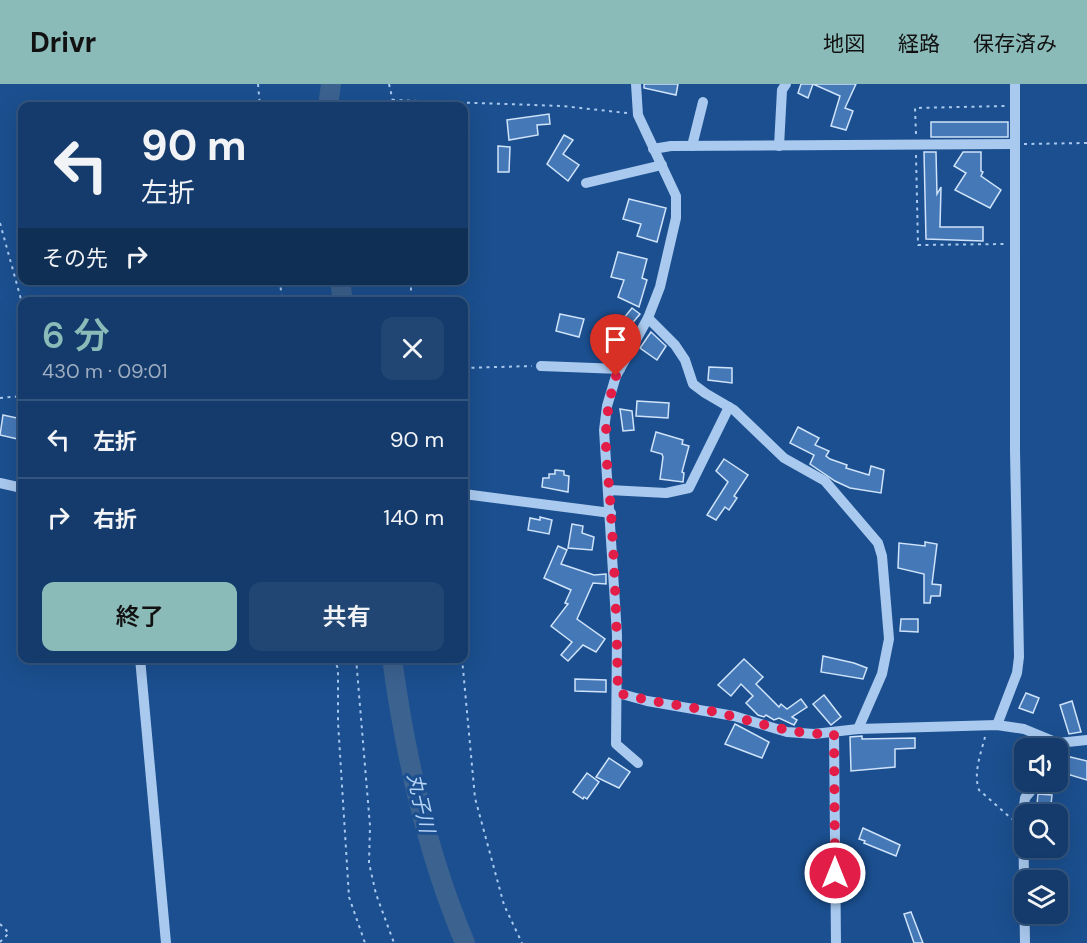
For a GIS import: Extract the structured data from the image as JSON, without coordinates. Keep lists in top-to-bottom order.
{
  "water": ["丸子川"],
  "page": {
    "header": "Drivr",
    "nav": ["地図", "経路", "保存済み"],
    "turn": ["90 m", "左折"],
    "then": "その先",
    "heading": ["6 分", "430 m · 09:01"],
    "list": [
      {
        "name": "左折",
        "value": "90 m"
      },
      {
        "name": "右折",
        "value": "140 m"
      }
    ],
    "buttons": ["終了", "共有"]
  }
}
